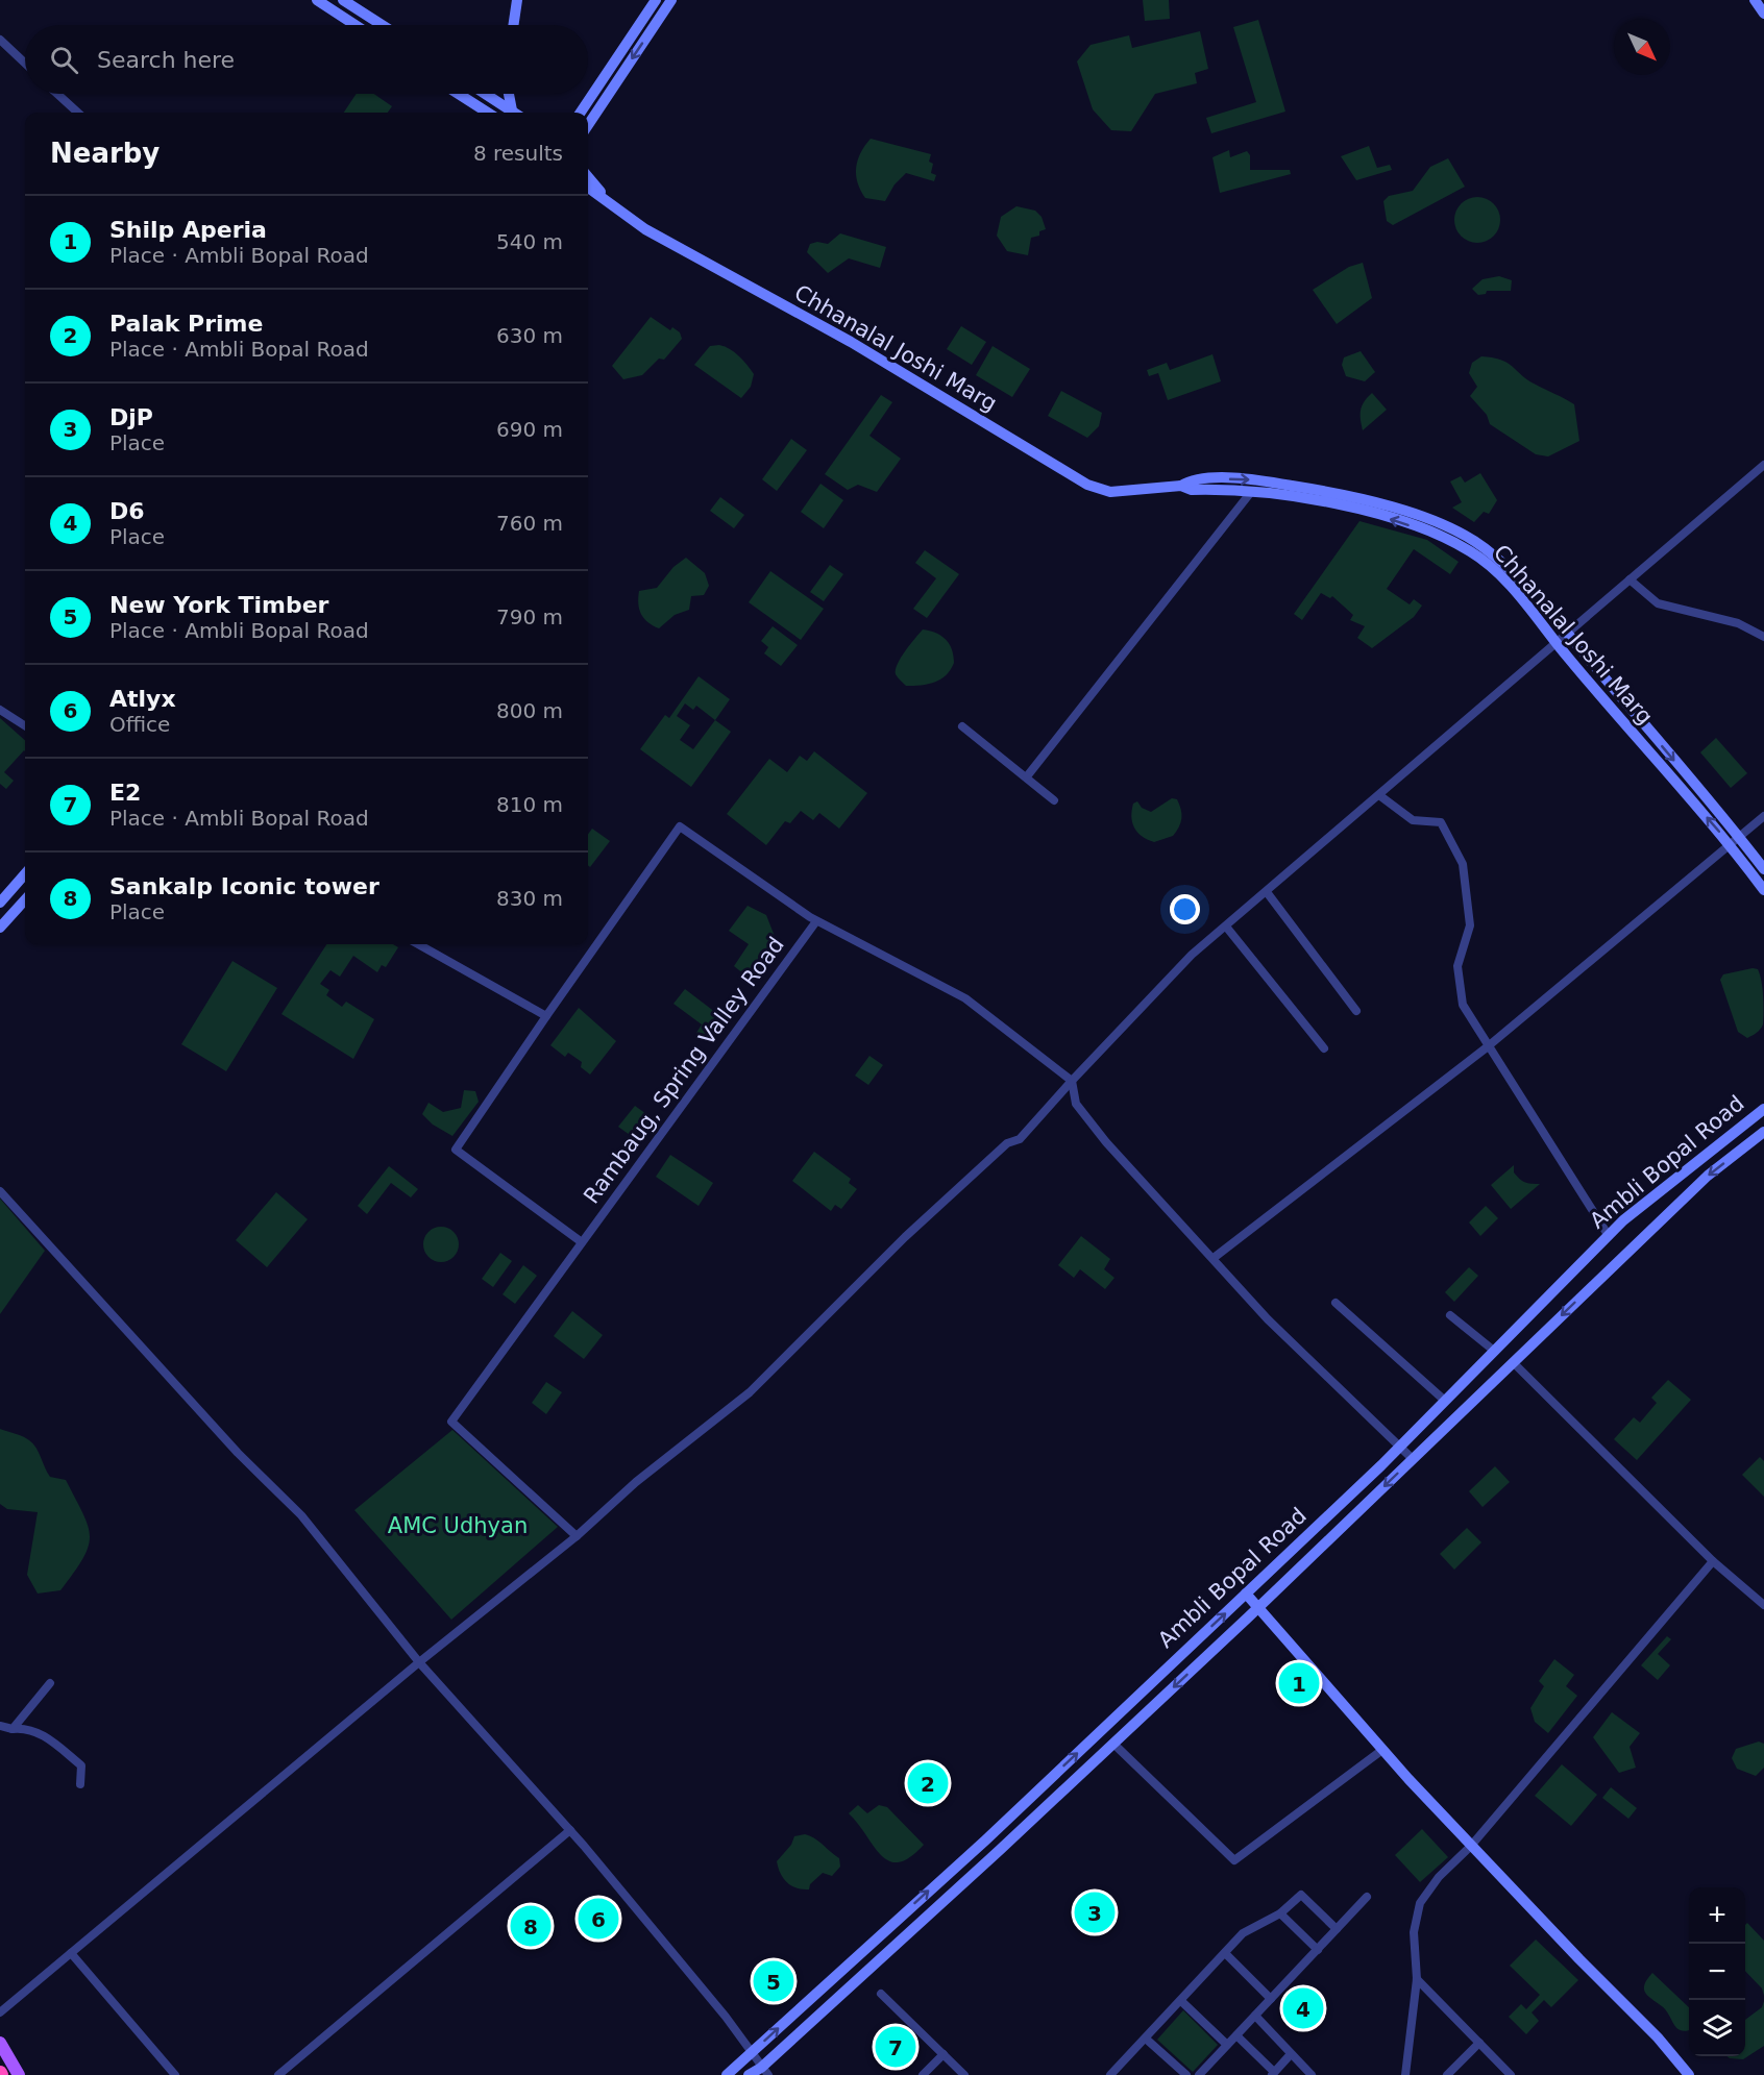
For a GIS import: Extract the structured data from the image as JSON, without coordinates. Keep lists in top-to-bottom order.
{
  "streets": {
    "street": ["Chhanalal Joshi Marg", "Rambaug, Spring Valley Road", "Ambli Bopal Road"]
  },
  "parks": ["AMC Udhyan"],
  "north": "bottom right",
  "page": {
    "search": "Search here",
    "heading": ["Nearby", "8 results"],
    "list": [
      {
        "mark": "1",
        "name": "Shilp Aperia",
        "note": "Place · Ambli Bopal Road",
        "value": "540 m"
      },
      {
        "mark": "2",
        "name": "Palak Prime",
        "note": "Place · Ambli Bopal Road",
        "value": "630 m"
      },
      {
        "mark": "3",
        "name": "DjP",
        "note": "Place",
        "value": "690 m"
      },
      {
        "mark": "4",
        "name": "D6",
        "note": "Place",
        "value": "760 m"
      },
      {
        "mark": "5",
        "name": "New York Timber",
        "note": "Place · Ambli Bopal Road",
        "value": "790 m"
      },
      {
        "mark": "6",
        "name": "Atlyx",
        "note": "Office",
        "value": "800 m"
      },
      {
        "mark": "7",
        "name": "E2",
        "note": "Place · Ambli Bopal Road",
        "value": "810 m"
      },
      {
        "mark": "8",
        "name": "Sankalp Iconic tower",
        "note": "Place",
        "value": "830 m"
      }
    ],
    "pins": [
      "1",
      "2",
      "3",
      "6",
      "8",
      "5",
      "4",
      "7"
    ],
    "map_buttons": ["+", "−"]
  }
}
